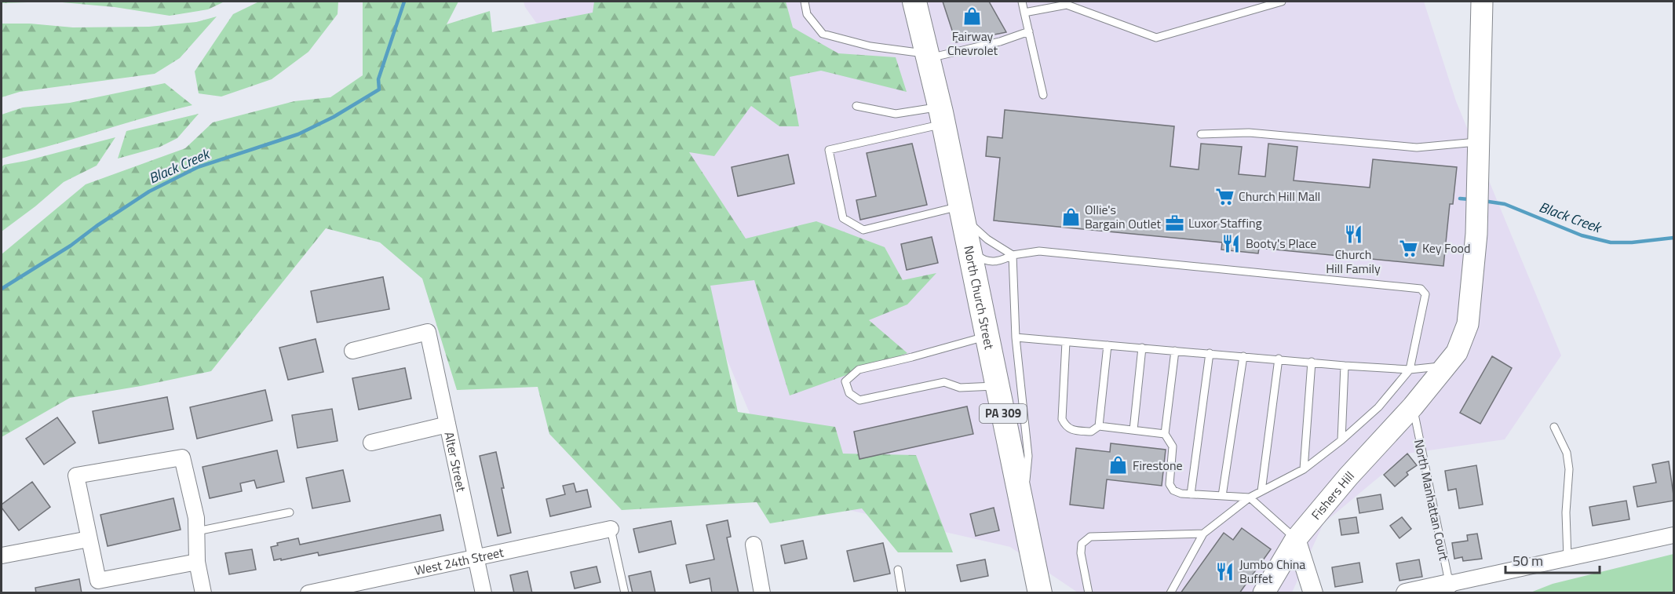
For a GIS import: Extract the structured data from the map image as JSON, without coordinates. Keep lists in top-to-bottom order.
{
  "streets": {
    "main road": ["North Church Street", "PA 309", "Fishers Hill"],
    "street": ["Alter Street", "West 24th Street"],
    "lane": ["North Manhattan Court"]
  },
  "crossings": [
    ["Alter Street", "West 24th Street"],
    ["Fishers Hill", "North Manhattan Court"]
  ],
  "water": ["Black Creek"],
  "places": {
    "shop": ["Fairway Chevrolet", "Ollie's Bargain Outlet", "Firestone"],
    "supermarket": ["Church Hill Mall", "Key Food"],
    "office": ["Luxor Staffing"],
    "restaurant": ["Church Hill Family", "Booty's Place", "Jumbo China Buffet"]
  },
  "scale_bar": "50 m"
}
